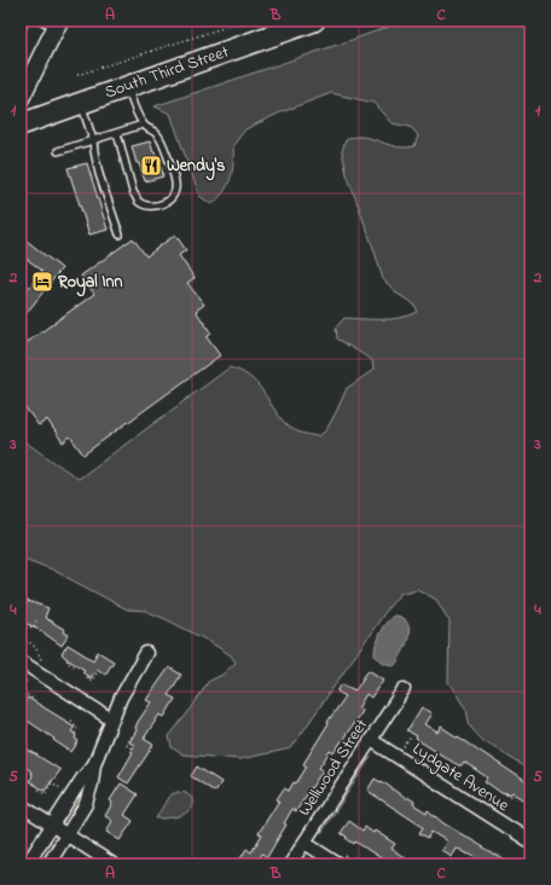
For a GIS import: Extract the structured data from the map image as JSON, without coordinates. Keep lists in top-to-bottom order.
{
  "streets": {
    "highway": ["South Third Street"],
    "street": ["Wellwood Street", "Lydgate Avenue"]
  },
  "crossings": [
    ["Wellwood Street", "Lydgate Avenue"]
  ],
  "places": {
    "restaurant": ["Wendy's"],
    "hotel": ["Royal Inn"]
  },
  "grid": {
    "columns": ["A", "B", "C"],
    "rows": [
      "1",
      "2",
      "3",
      "4",
      "5"
    ]
  }
}
